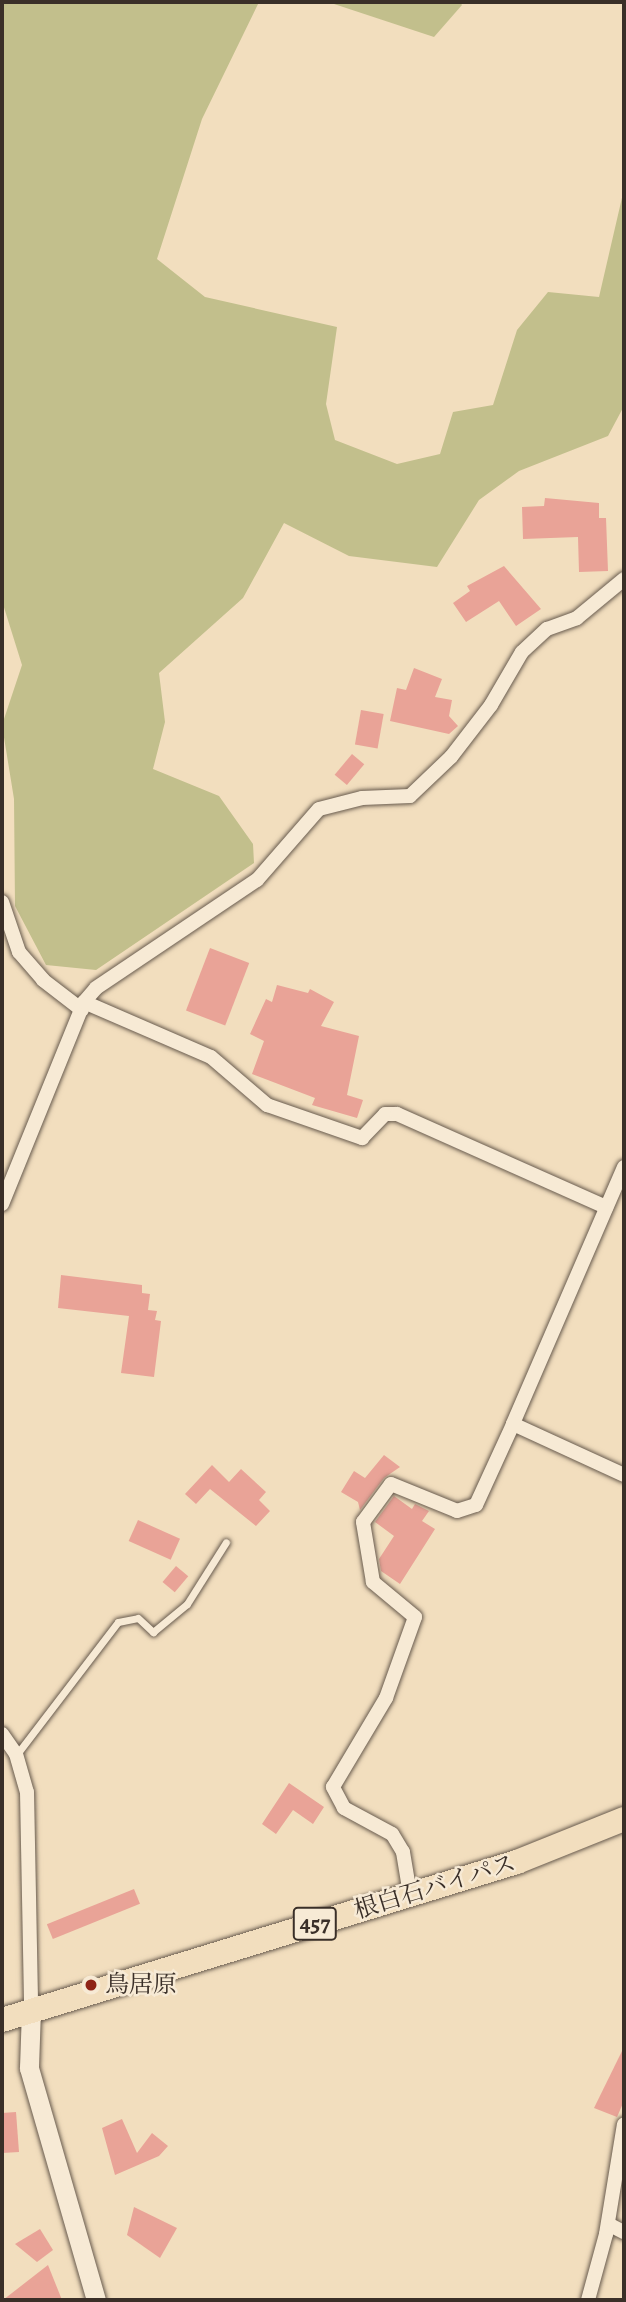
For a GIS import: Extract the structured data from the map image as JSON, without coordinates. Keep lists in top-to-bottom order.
{
  "streets": {
    "highway": ["根白石バイパス", "457"]
  },
  "places": ["鳥居原"]
}
